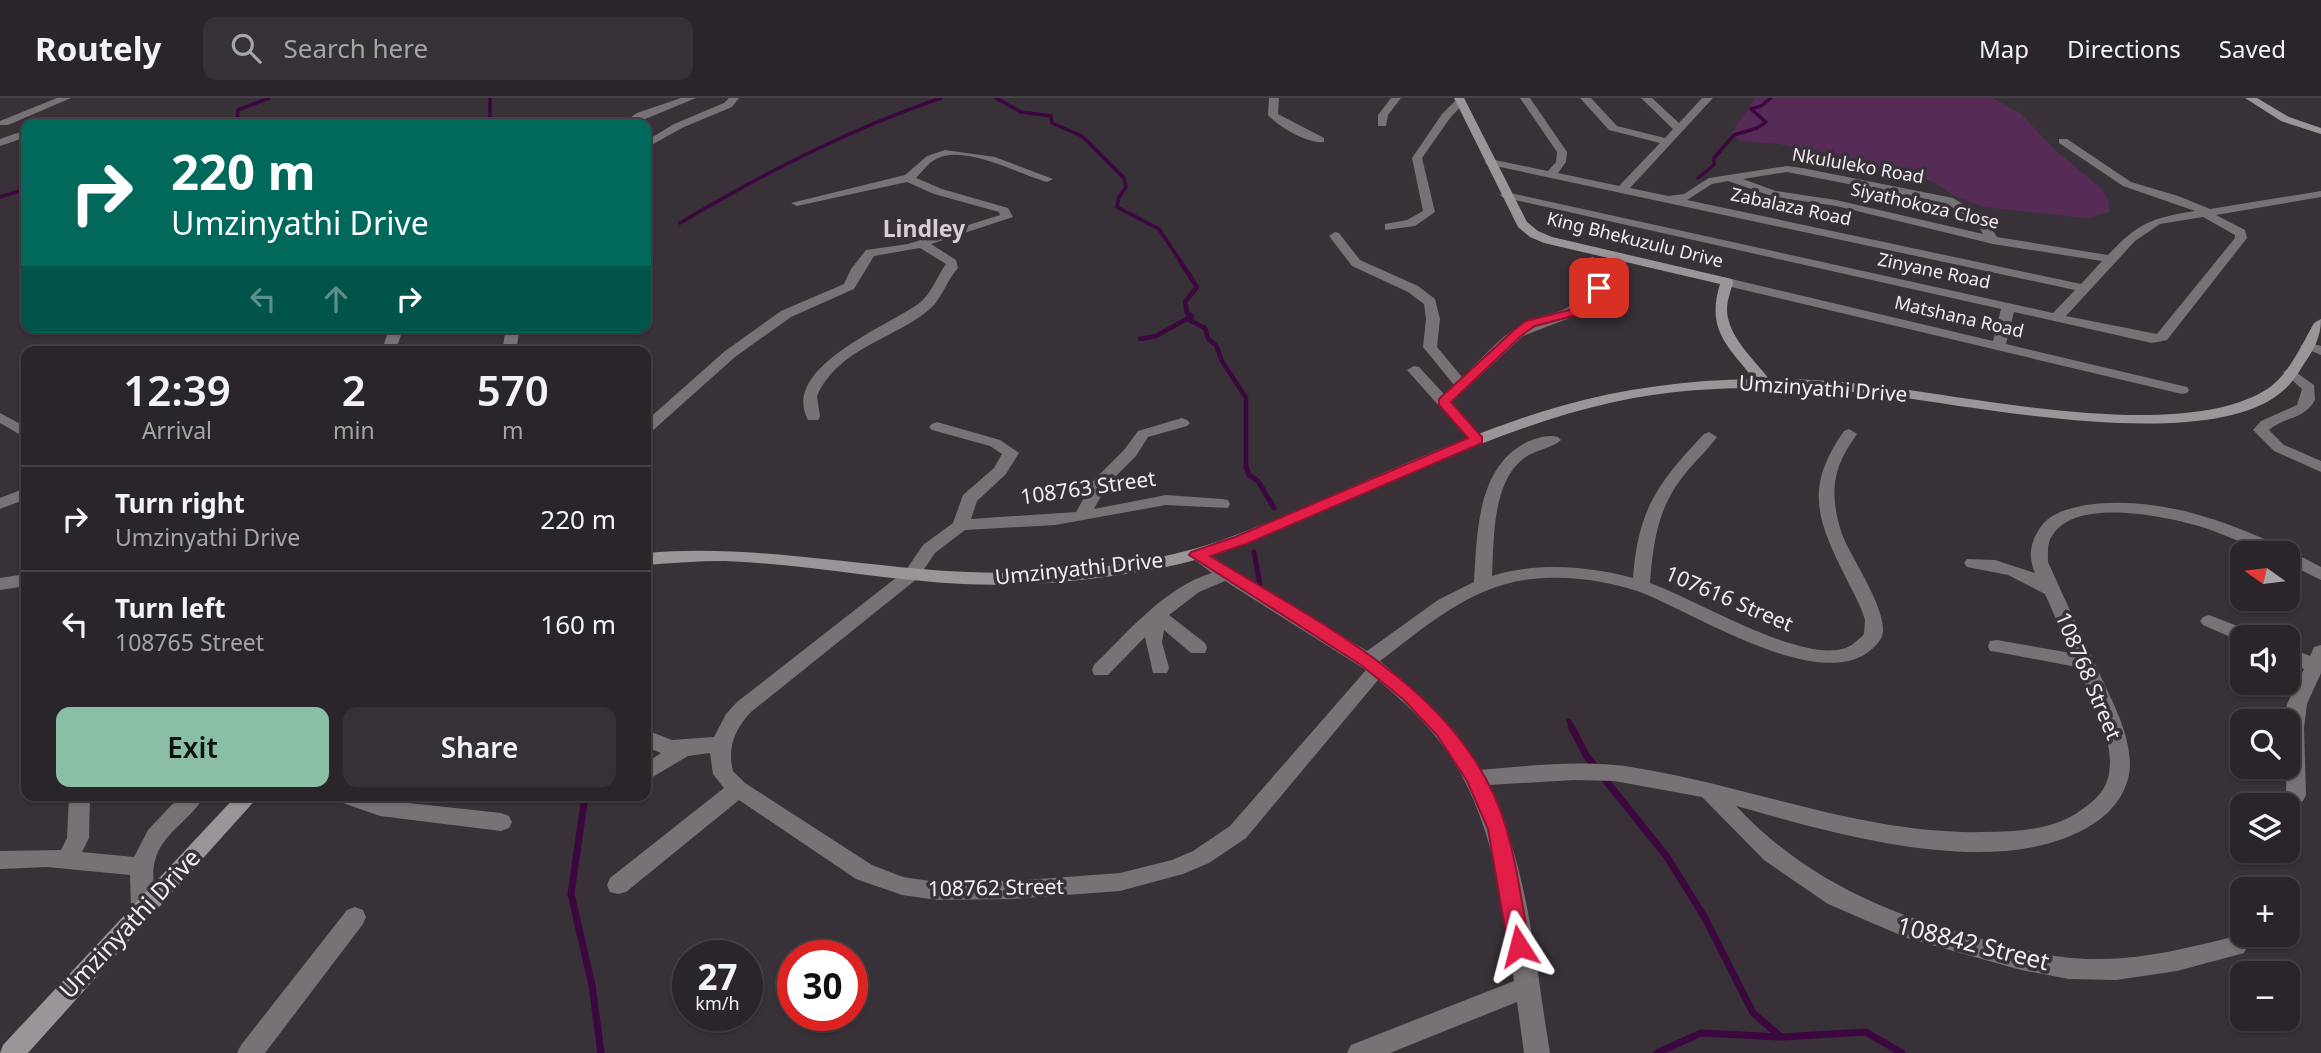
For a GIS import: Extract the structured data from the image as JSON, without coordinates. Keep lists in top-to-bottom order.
{
  "streets": {
    "street": [
      "Nkululeko Road",
      "Siyathokoza Close",
      "Zabalaza Road",
      "King Bhekuzulu Drive",
      "Zinyane Road",
      "Matshana Road",
      "Umzinyathi Drive",
      "108763 Street",
      "107616 Street",
      "108768 Street",
      "108762 Street",
      "108842 Street"
    ]
  },
  "crossings": [
    ["Nkululeko Road", "Siyathokoza Close"],
    ["Nkululeko Road", "Zabalaza Road"],
    ["Zabalaza Road", "King Bhekuzulu Drive"],
    ["King Bhekuzulu Drive", "Zinyane Road"],
    ["King Bhekuzulu Drive", "Matshana Road"],
    ["King Bhekuzulu Drive", "Umzinyathi Drive"],
    ["Umzinyathi Drive", "108763 Street"],
    ["107616 Street", "108762 Street"],
    ["108768 Street", "108842 Street"]
  ],
  "districts": ["Lindley"],
  "north": "left",
  "page": {
    "header": "Routely",
    "search": "Search here",
    "nav": ["Map", "Directions", "Saved"],
    "turn": ["220 m", "Umzinyathi Drive"],
    "eta": [
      "12:39",
      "Arrival",
      "2",
      "min",
      "570",
      "m"
    ],
    "list": [
      {
        "name": "Turn right",
        "note": "Umzinyathi Drive",
        "value": "220 m"
      },
      {
        "name": "Turn left",
        "note": "108765 Street",
        "value": "160 m"
      }
    ],
    "map_buttons": ["+", "−"],
    "buttons": ["Exit", "Share"],
    "speed": "27 km/h",
    "limit": "30"
  }
}
